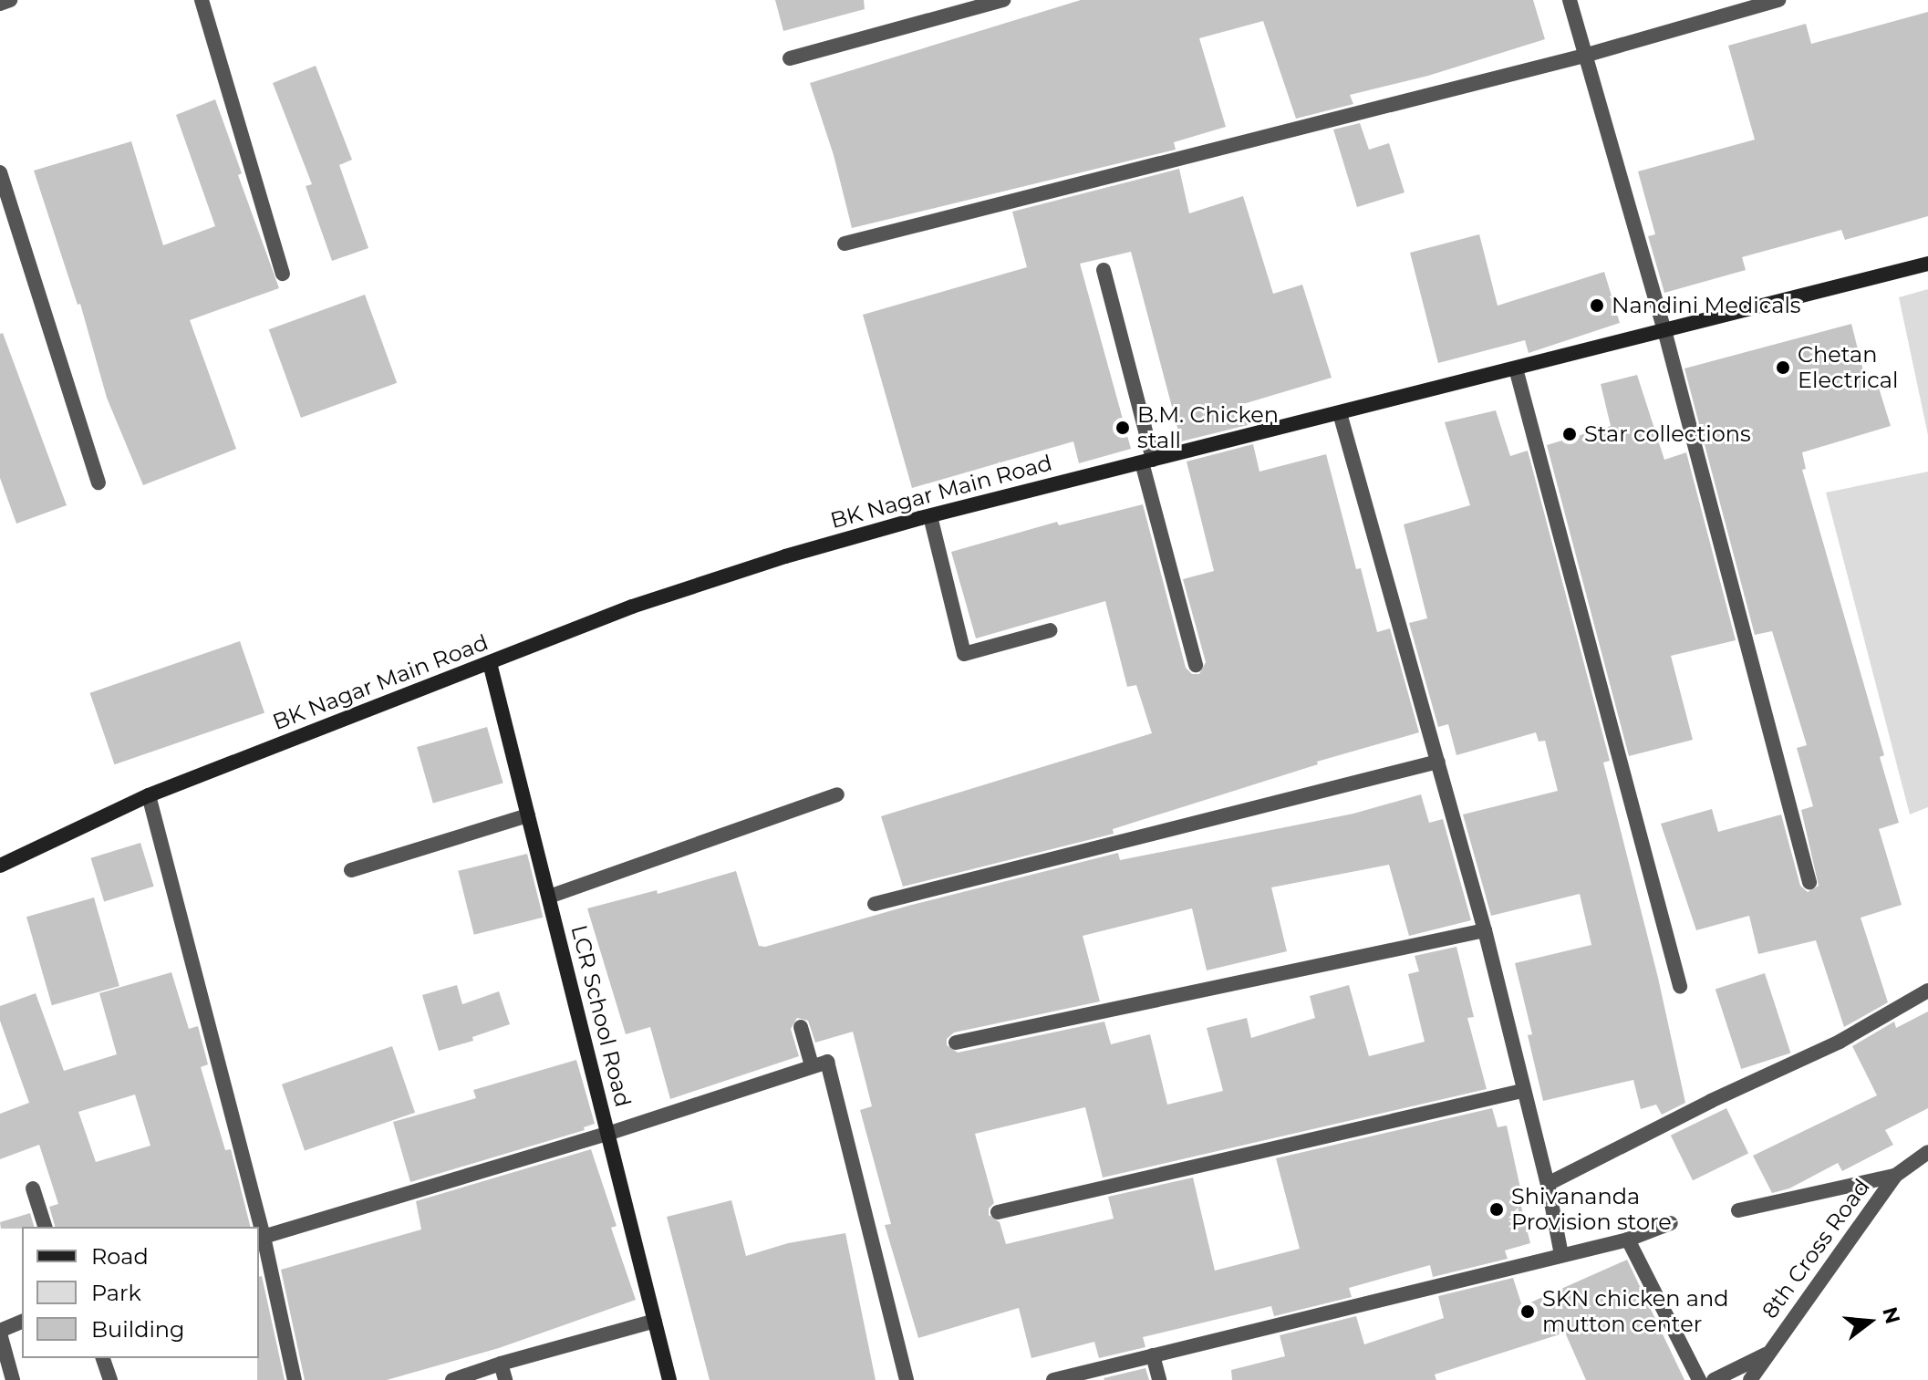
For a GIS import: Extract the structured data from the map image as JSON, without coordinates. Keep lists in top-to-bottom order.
{
  "streets": {
    "street": ["BK Nagar Main Road", "LCR School Road", "8th Cross Road"]
  },
  "crossings": [
    ["BK Nagar Main Road", "LCR School Road"]
  ],
  "places": [
    "Nandini Medicals",
    "Chetan Electrical",
    "B.M. Chicken stall",
    "Star collections",
    "Shivananda Provision store",
    "SKN chicken and mutton center"
  ],
  "legend": ["Road", "Park", "Building"],
  "north": "right"
}
